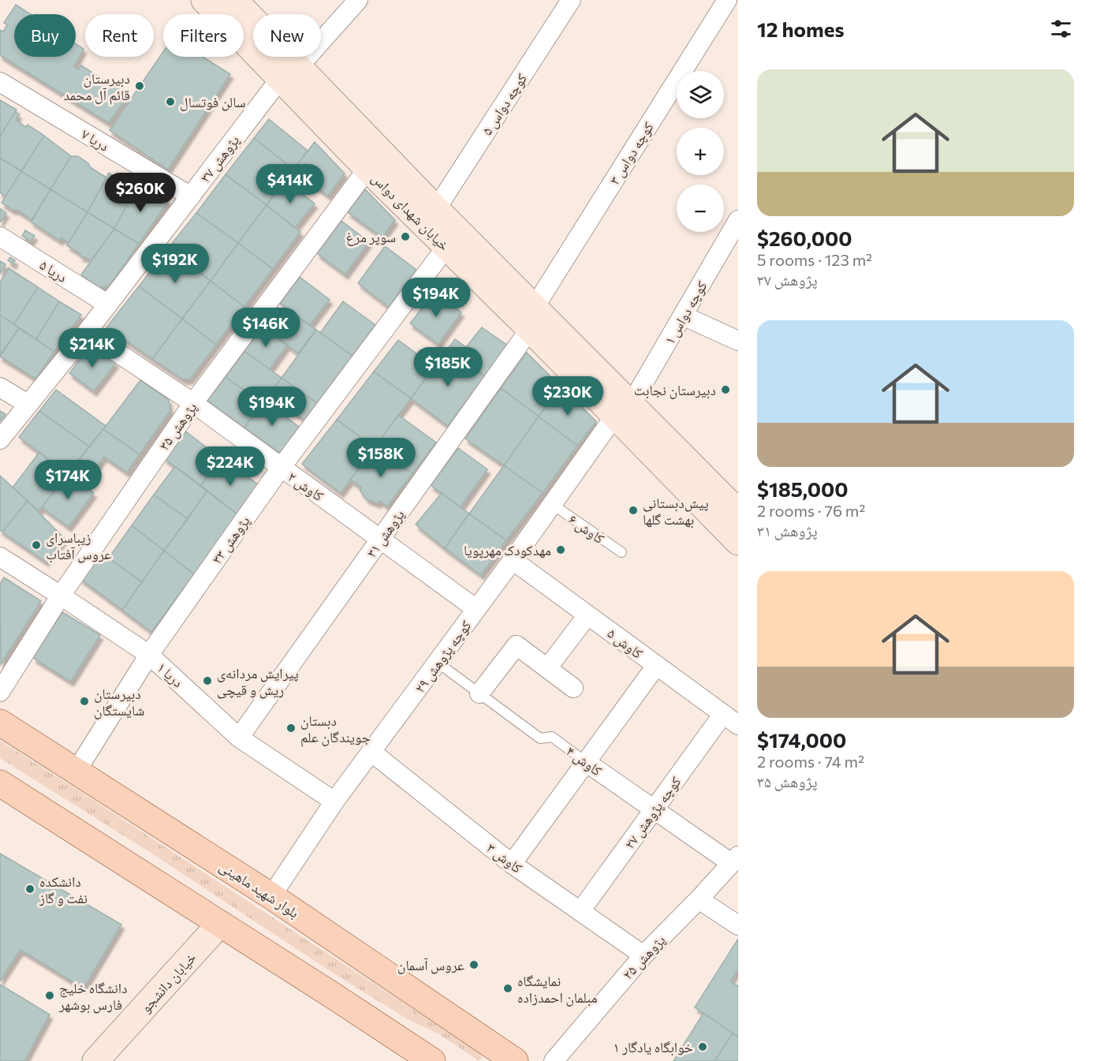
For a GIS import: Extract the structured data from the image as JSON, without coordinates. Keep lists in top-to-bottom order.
{
  "streets": {
    "main road": ["بلوار شهید ماهینی"],
    "street": [
      "کوچه دواس ۵",
      "دریا ۷",
      "کوچه دواس ۳",
      "پژوهش ۳۷",
      "خیابان شهدای دواس",
      "دریا ۵",
      "کوچه دواس ۱",
      "پژوهش ۳۵",
      "کاوش ۲",
      "پژوهش ۳۱",
      "پژوهش ۳۳",
      "کاوش ۵",
      "کوچه پژوهش ۲۹",
      "دریا ۱",
      "کاوش ۴",
      "کوچه پژوهش ۲۷",
      "کاوش ۳",
      "پژوهش ۲۵",
      "خیابان دانشجو"
    ],
    "lane": ["کاوش ۶"]
  },
  "crossings": [
    ["کوچه دواس ۵", "خیابان شهدای دواس"],
    ["دریا ۷", "پژوهش ۳۷"],
    ["کوچه دواس ۳", "خیابان شهدای دواس"],
    ["کوچه دواس ۳", "پژوهش ۳۱"],
    ["پژوهش ۳۷", "خیابان شهدای دواس"],
    ["پژوهش ۳۷", "دریا ۵"],
    ["پژوهش ۳۷", "کاوش ۲"],
    ["خیابان شهدای دواس", "کوچه دواس ۱"],
    ["خیابان شهدای دواس", "پژوهش ۳۵"],
    ["خیابان شهدای دواس", "پژوهش ۳۱"],
    ["خیابان شهدای دواس", "پژوهش ۳۳"],
    ["خیابان شهدای دواس", "کوچه پژوهش ۲۹"],
    ["کوچه دواس ۱", "کوچه پژوهش ۲۹"],
    ["پژوهش ۳۵", "کاوش ۲"],
    ["پژوهش ۳۵", "دریا ۱"],
    ["کاوش ۲", "پژوهش ۳۱"],
    ["کاوش ۲", "پژوهش ۳۳"],
    ["کاوش ۲", "کوچه پژوهش ۲۹"],
    ["کاوش ۶", "کوچه پژوهش ۲۹"],
    ["پژوهش ۳۱", "دریا ۱"],
    ["پژوهش ۳۳", "دریا ۱"],
    ["پژوهش ۳۳", "بلوار شهید ماهینی"],
    ["کاوش ۵", "کوچه پژوهش ۲۹"],
    ["کاوش ۵", "کوچه پژوهش ۲۷"],
    ["کوچه پژوهش ۲۹", "دریا ۱"],
    ["کوچه پژوهش ۲۹", "کاوش ۴"],
    ["کوچه پژوهش ۲۹", "کاوش ۳"],
    ["کوچه پژوهش ۲۹", "بلوار شهید ماهینی"],
    ["کاوش ۴", "کوچه پژوهش ۲۷"],
    ["کاوش ۴", "پژوهش ۲۵"],
    ["کوچه پژوهش ۲۷", "کاوش ۳"],
    ["کاوش ۳", "پژوهش ۲۵"]
  ],
  "places": [
    "دبیرستان قائم آل محمد",
    "سالن فوتسال",
    "سوپر مرغ",
    "دبیرستان نجابت",
    "پیش‌دبستانی بهشت گلها",
    "زیباسرای عروس آفتاب",
    "مهدکودک مهرپویا",
    "پیرایش مردانه‌ی ریش و قیچی",
    "دبیرستان شایستگان",
    "دبستان جویندگان علم",
    "دانشکده نفت و گاز",
    "عروس آسمان",
    "نمایشگاه مبلمان احمدزاده",
    "دانشگاه خلیج فارس بوشهر",
    "خوابگاه یادگار ۱"
  ],
  "page": {
    "heading": "12 homes",
    "chip": [
      "Buy",
      "Rent",
      "Filters",
      "New"
    ],
    "list": [
      {
        "name": "$260,000",
        "note": "5 rooms · 123 m² · پژوهش ۳۷"
      },
      {
        "name": "$185,000",
        "note": "2 rooms · 76 m² · پژوهش ۳۱"
      },
      {
        "name": "$174,000",
        "note": "2 rooms · 74 m² · پژوهش ۳۵"
      }
    ],
    "map_buttons": ["+", "−"],
    "price": [
      "$414K",
      "$260K",
      "$192K",
      "$194K",
      "$146K",
      "$214K",
      "$185K",
      "$230K",
      "$194K",
      "$158K",
      "$224K",
      "$174K"
    ]
  }
}
